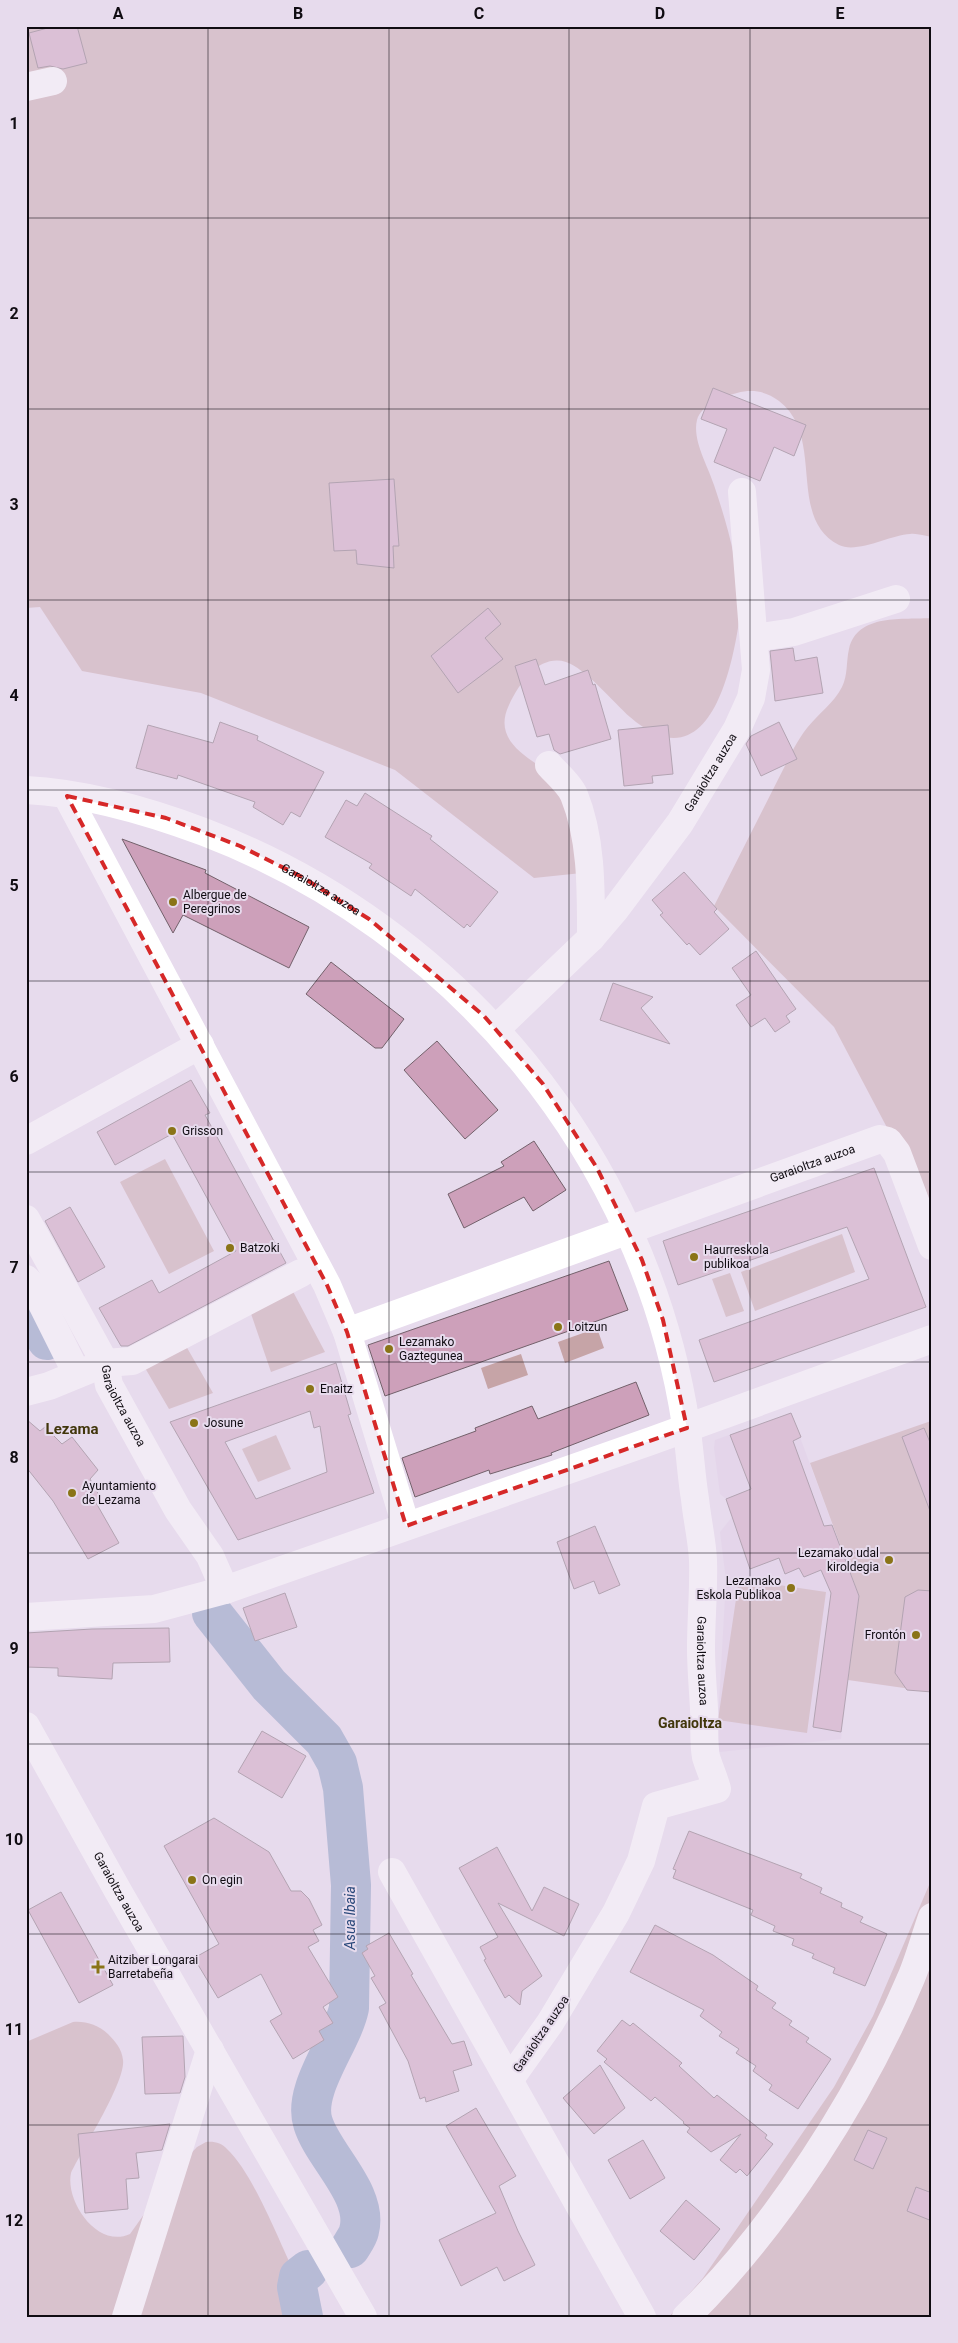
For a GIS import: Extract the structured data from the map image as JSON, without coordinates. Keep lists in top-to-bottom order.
{
  "streets": {
    "street": ["Garaioltza auzoa"]
  },
  "districts": ["Lezama", "Garaioltza"],
  "water": ["Asua Ibaia"],
  "places": {
    "other": [
      "Albergue de Peregrinos",
      "Grisson",
      "Batzoki",
      "Haurreskola publikoa",
      "Loitzun",
      "Lezamako Gaztegunea",
      "Enaitz",
      "Josune",
      "Ayuntamiento de Lezama",
      "Lezamako udal kiroldegia",
      "Lezamako Eskola Publikoa",
      "Frontón",
      "On egin"
    ],
    "health": ["Aitziber Longarai Barretabeña"]
  },
  "grid": {
    "columns": [
      "A",
      "B",
      "C",
      "D",
      "E"
    ],
    "rows": [
      "1",
      "2",
      "3",
      "4",
      "5",
      "6",
      "7",
      "8",
      "9",
      "10",
      "11",
      "12"
    ]
  }
}
